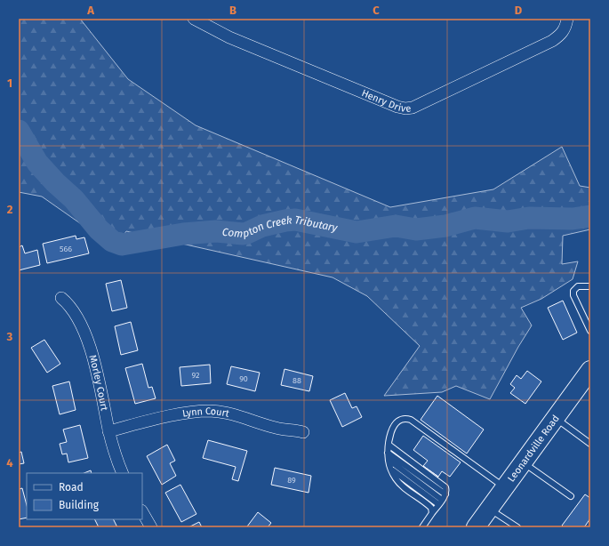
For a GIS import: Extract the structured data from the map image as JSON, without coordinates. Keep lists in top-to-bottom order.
{
  "streets": {
    "main road": ["Leonardville Road"],
    "street": ["Henry Drive", "Morley Court", "Lynn Court"]
  },
  "crossings": [
    ["Morley Court", "Lynn Court"]
  ],
  "water": ["Compton Creek Tributary"],
  "house_numbers": [
    "566",
    "92",
    "90",
    "88",
    "89"
  ],
  "legend": ["Road", "Building"],
  "grid": {
    "columns": [
      "A",
      "B",
      "C",
      "D"
    ],
    "rows": [
      "1",
      "2",
      "3",
      "4"
    ]
  }
}
